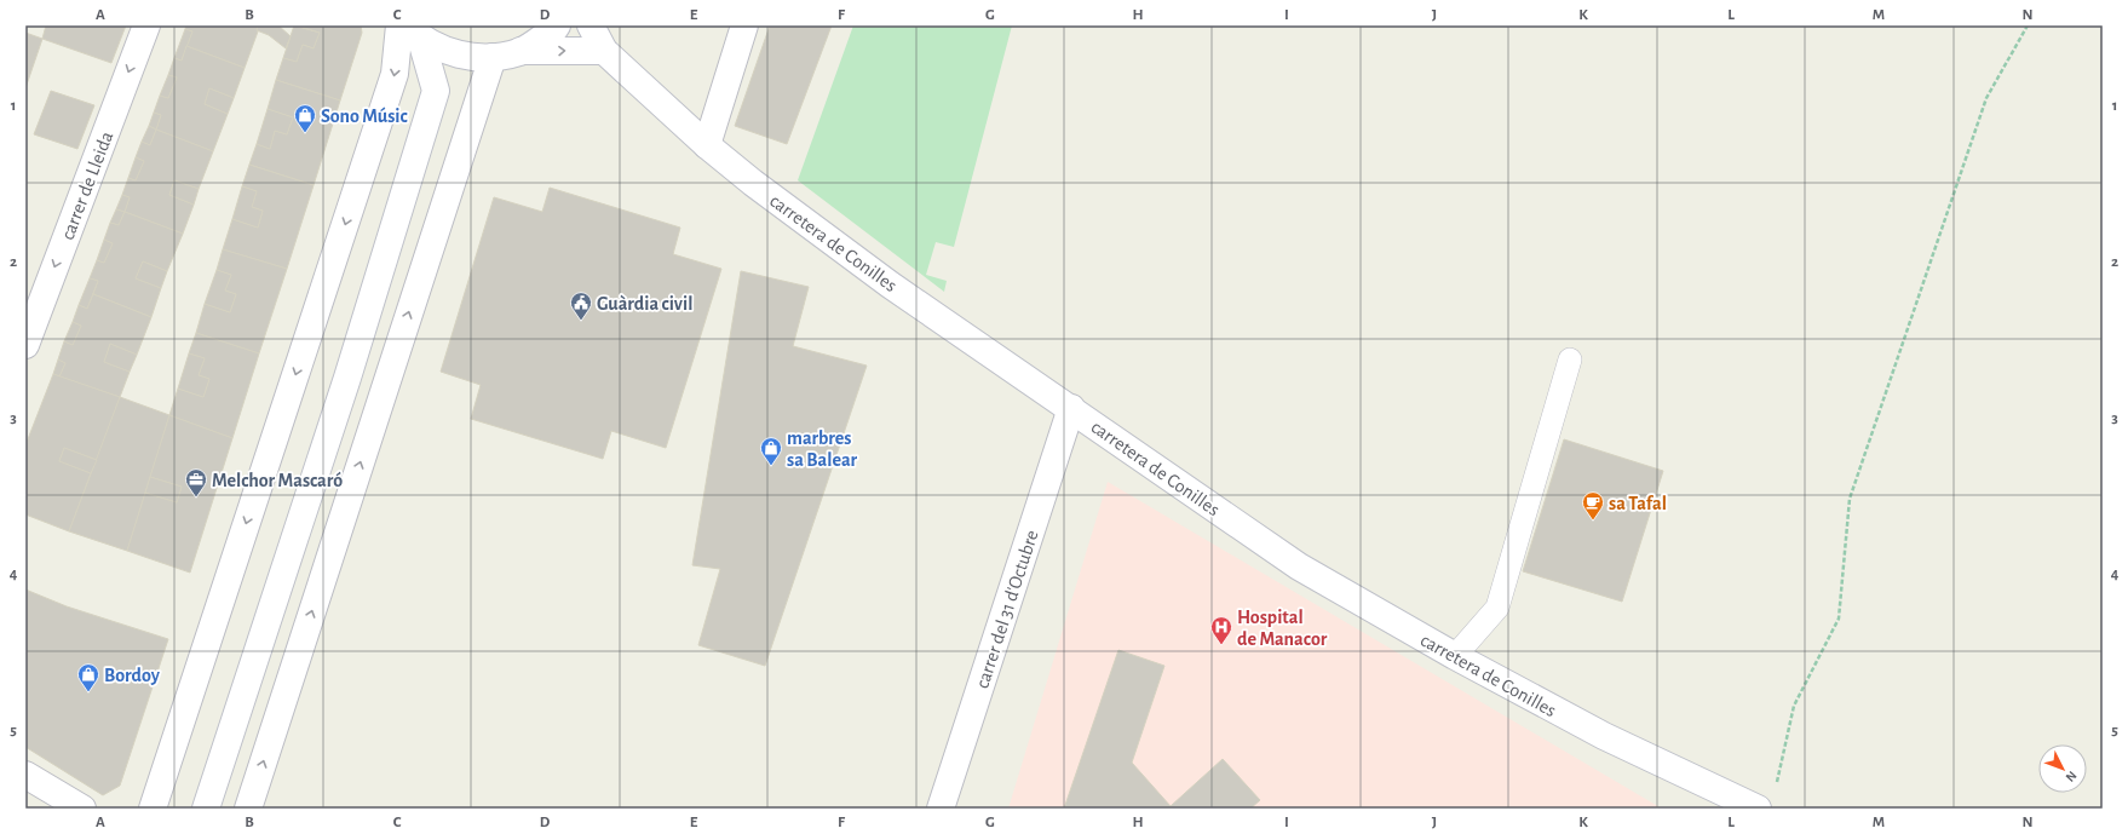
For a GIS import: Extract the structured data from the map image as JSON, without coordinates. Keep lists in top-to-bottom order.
{
  "streets": {
    "street": ["carrer de Lleida", "carretera de Conilles", "carrer del 31 d'Octubre"]
  },
  "crossings": [
    ["carretera de Conilles", "carrer del 31 d'Octubre"]
  ],
  "one_way": ["carrer de Lleida"],
  "places": {
    "shop": ["Sono Músic", "marbres sa Balear", "Bordoy"],
    "public building": ["Guàrdia civil"],
    "office": ["Melchor Mascaró"],
    "cafe": ["sa Tafal"],
    "hospital": ["Hospital de Manacor"]
  },
  "north": "bottom right",
  "grid": {
    "columns": [
      "A",
      "B",
      "C",
      "D",
      "E",
      "F",
      "G",
      "H",
      "I",
      "J",
      "K",
      "L",
      "M",
      "N"
    ],
    "rows": [
      "1",
      "2",
      "3",
      "4",
      "5"
    ]
  }
}
